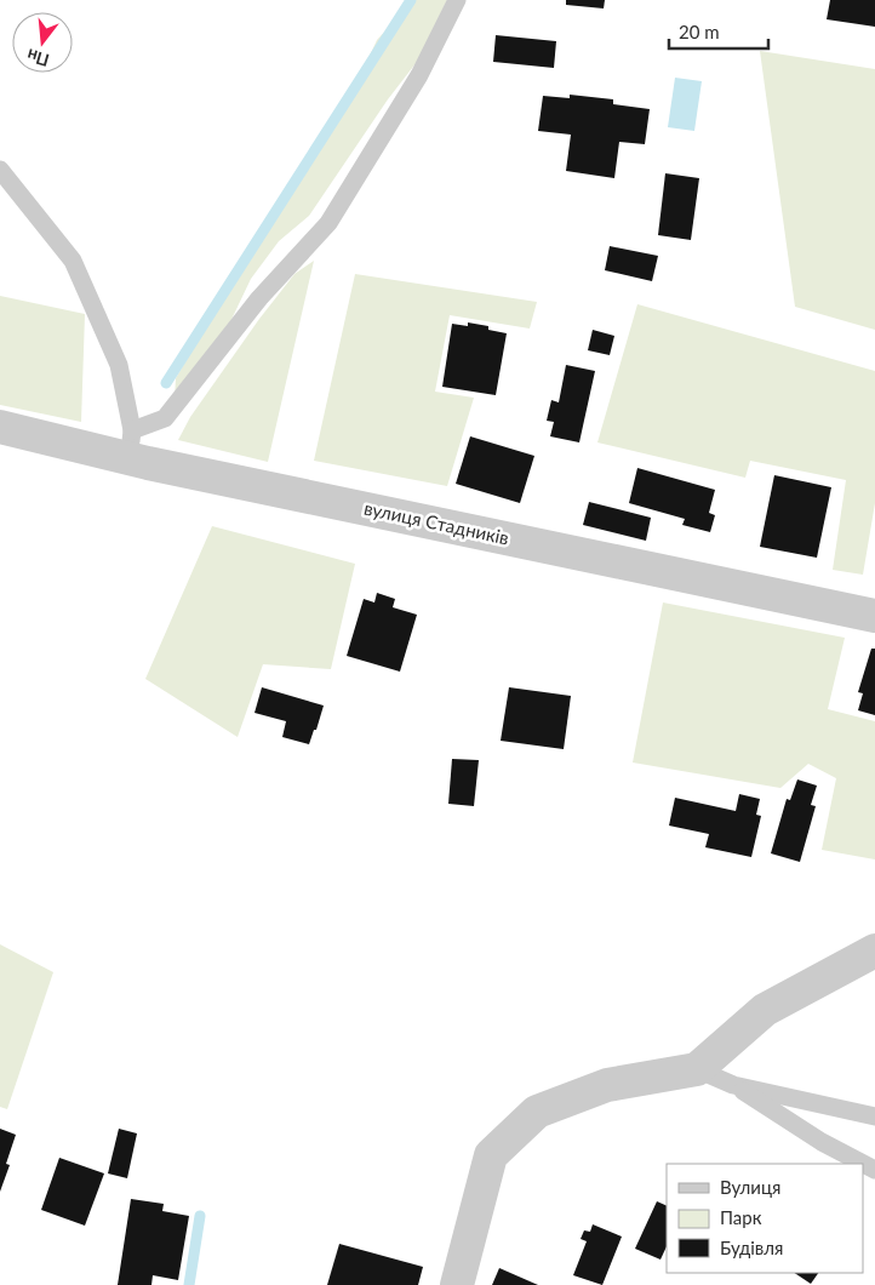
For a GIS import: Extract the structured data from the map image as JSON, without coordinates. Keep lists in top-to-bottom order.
{
  "streets": {
    "street": ["вулиця Стадників"]
  },
  "legend": ["Вулиця", "Парк", "Будівля"],
  "scale_bar": "20 m",
  "north": "bottom"
}
